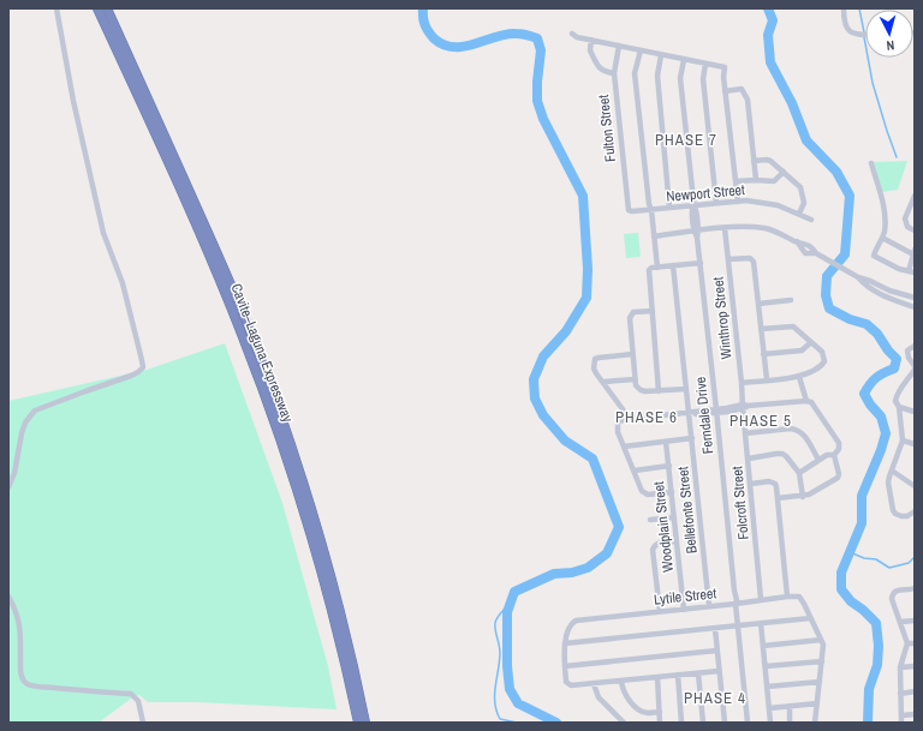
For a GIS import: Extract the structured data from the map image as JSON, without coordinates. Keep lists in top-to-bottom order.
{
  "streets": {
    "highway": ["Cavite–Laguna Expressway"],
    "street": [
      "Fulton Street",
      "Newport Street",
      "Winthrop Street",
      "Ferndale Drive",
      "Folcroft Street",
      "Bellefonte Street",
      "Woodplain Street",
      "Lytile Street"
    ]
  },
  "crossings": [
    ["Fulton Street", "Newport Street"],
    ["Newport Street", "Ferndale Drive"],
    ["Winthrop Street", "Folcroft Street"],
    ["Ferndale Drive", "Lytile Street"],
    ["Folcroft Street", "Lytile Street"],
    ["Bellefonte Street", "Lytile Street"],
    ["Woodplain Street", "Lytile Street"]
  ],
  "districts": [
    "PHASE 7",
    "PHASE 6",
    "PHASE 5",
    "PHASE 4"
  ],
  "north": "bottom"
}
